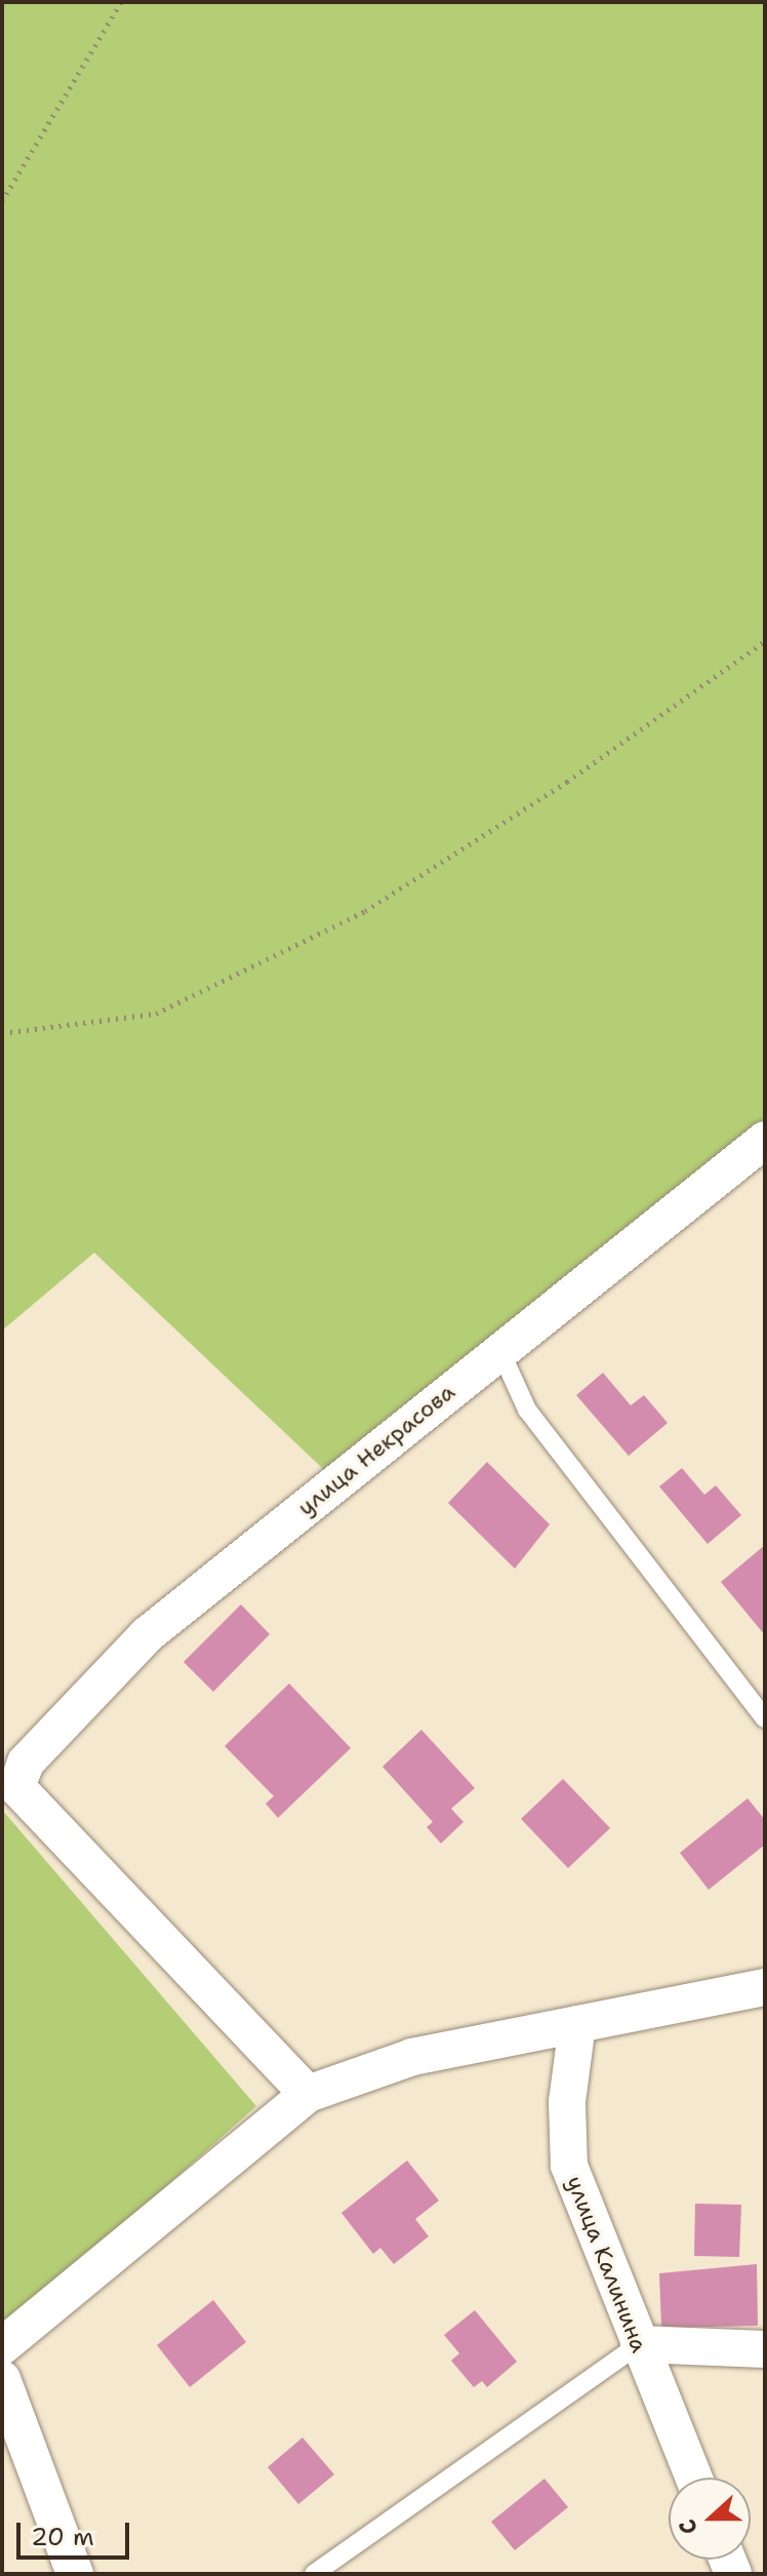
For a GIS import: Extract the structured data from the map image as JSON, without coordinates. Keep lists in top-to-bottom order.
{
  "streets": {
    "street": ["улица Некрасова", "улица Калинина"]
  },
  "scale_bar": "20 m",
  "north": "left"
}
